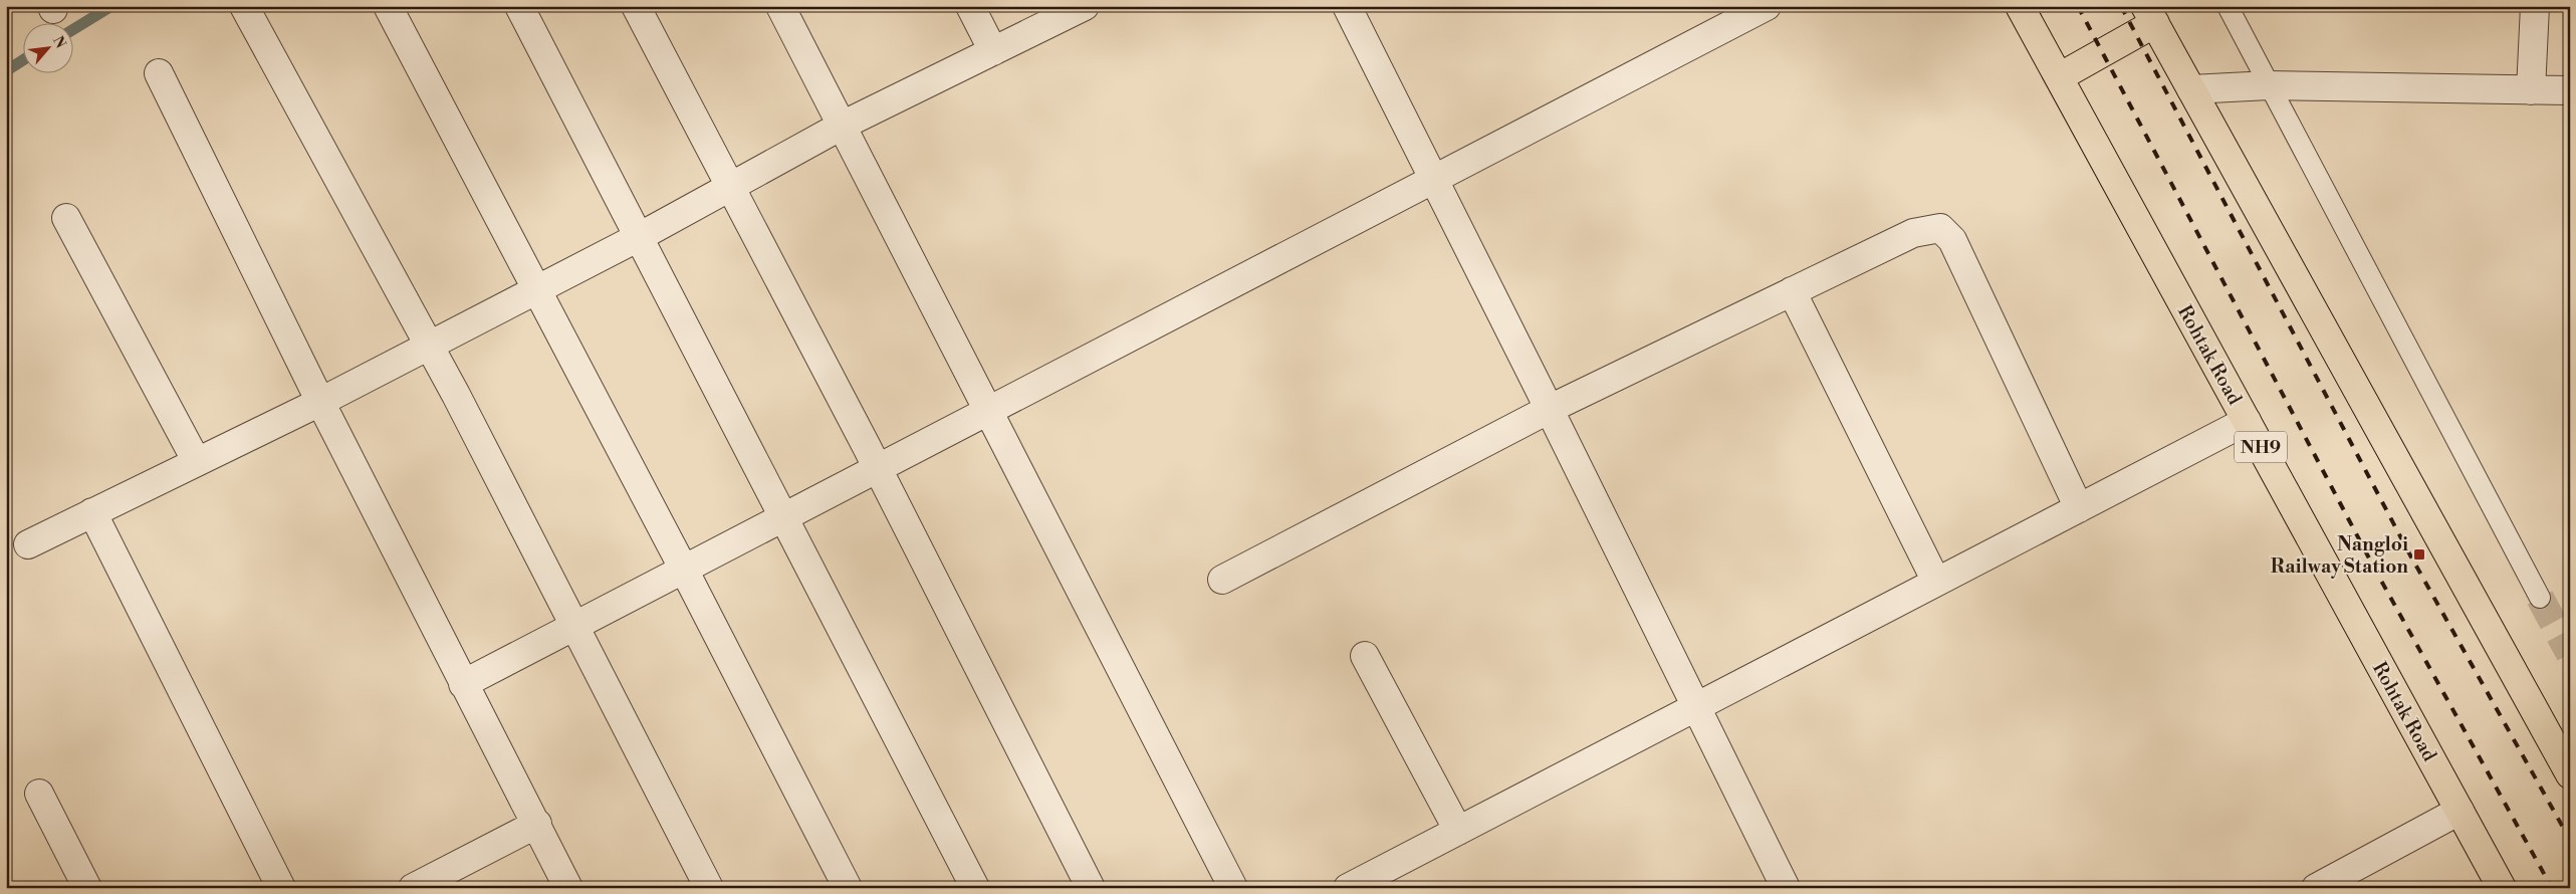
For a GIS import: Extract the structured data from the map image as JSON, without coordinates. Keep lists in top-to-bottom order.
{
  "streets": {
    "highway": ["Rohtak Road", "NH9"]
  },
  "places": {
    "transit": ["Nangloi Railway Station"]
  },
  "north": "top right"
}
